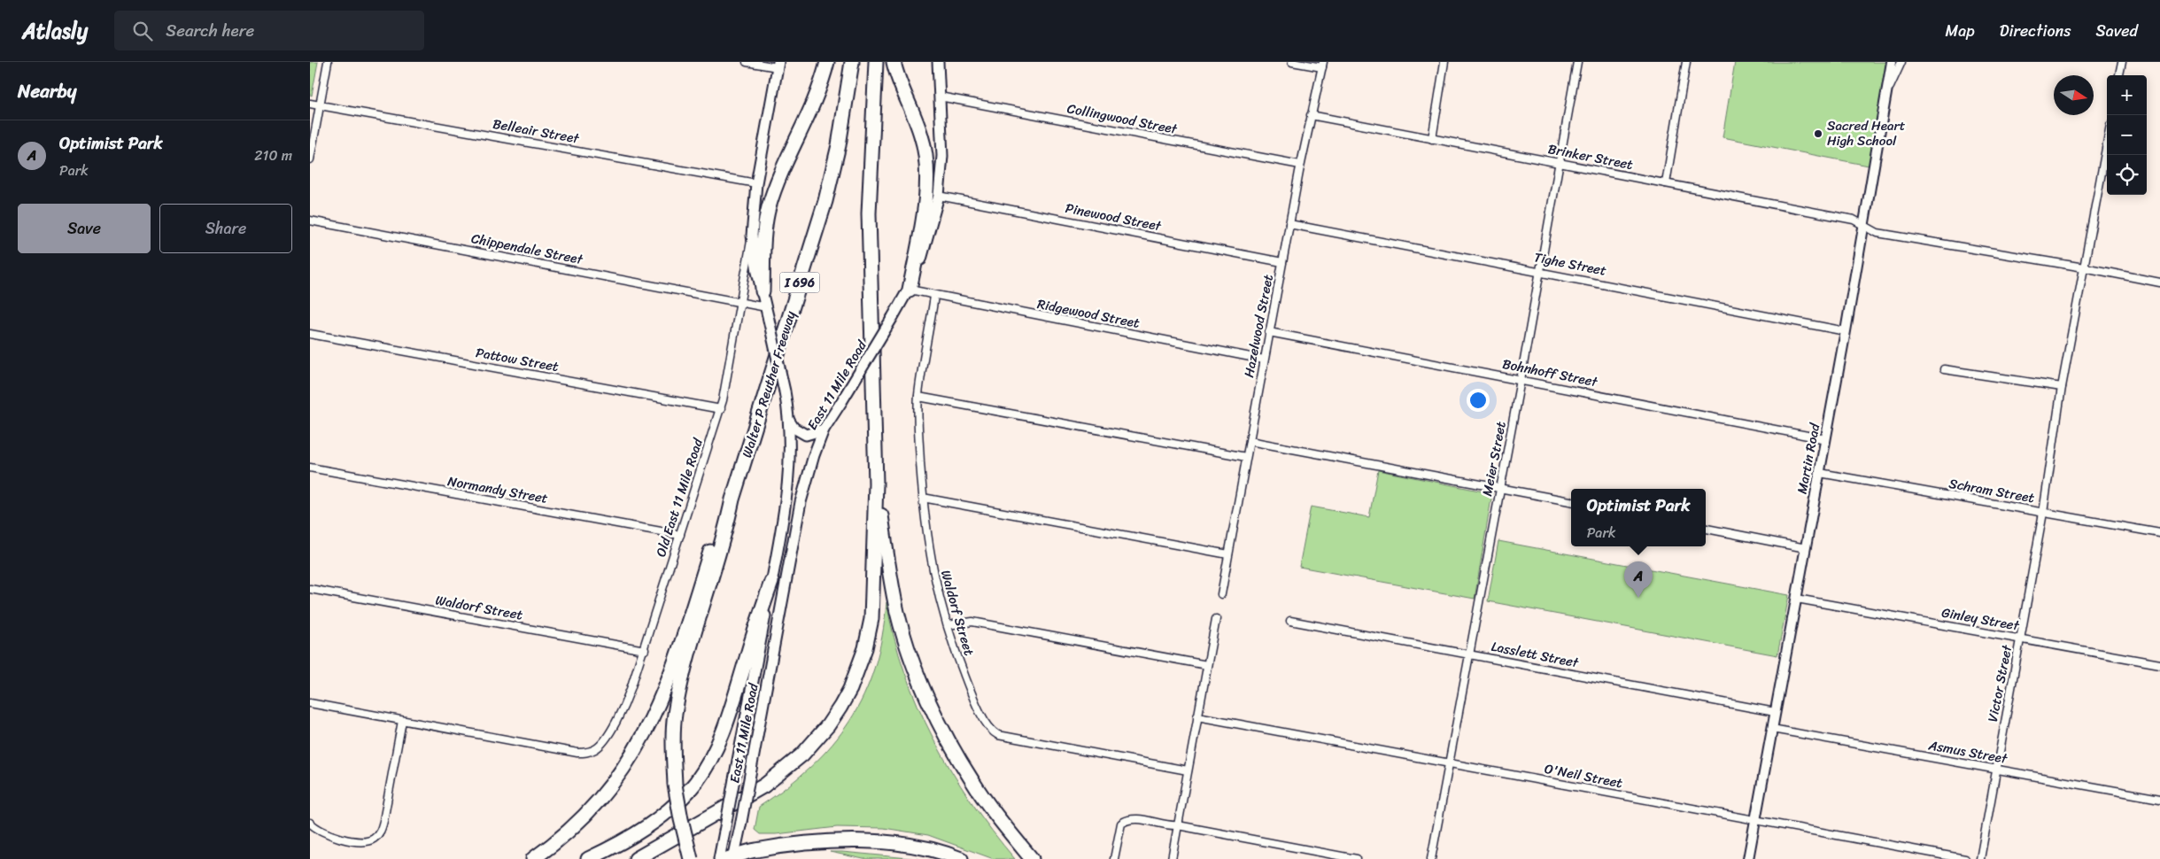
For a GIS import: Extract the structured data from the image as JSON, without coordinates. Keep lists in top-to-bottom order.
{
  "streets": {
    "highway": ["I 696", "Walter P Reuther Freeway"],
    "main road": ["East 11 Mile Road"],
    "street": [
      "Collingwood Street",
      "Belleair Street",
      "Brinker Street",
      "Pinewood Street",
      "Chippendale Street",
      "Tighe Street",
      "Ridgewood Street",
      "Hazelwood Street",
      "Pattow Street",
      "Bohnhoff Street",
      "Meier Street",
      "Martin Road",
      "Normandy Street",
      "Schram Street",
      "Old East 11 Mile Road",
      "Waldorf Street",
      "Ginley Street",
      "Lasslett Street",
      "Victor Street",
      "Asmus Street",
      "O'Neil Street"
    ]
  },
  "crossings": [
    ["Collingwood Street", "Hazelwood Street"],
    ["Collingwood Street", "East 11 Mile Road"],
    ["Belleair Street", "East 11 Mile Road"],
    ["Brinker Street", "Hazelwood Street"],
    ["Brinker Street", "Meier Street"],
    ["Brinker Street", "Martin Road"],
    ["Brinker Street", "Victor Street"],
    ["Pinewood Street", "Hazelwood Street"],
    ["Pinewood Street", "East 11 Mile Road"],
    ["Chippendale Street", "East 11 Mile Road"],
    ["Chippendale Street", "Old East 11 Mile Road"],
    ["Tighe Street", "Hazelwood Street"],
    ["Tighe Street", "Meier Street"],
    ["Tighe Street", "Martin Road"],
    ["Ridgewood Street", "Hazelwood Street"],
    ["Ridgewood Street", "East 11 Mile Road"],
    ["Ridgewood Street", "Waldorf Street"],
    ["Hazelwood Street", "Bohnhoff Street"],
    ["Pattow Street", "Old East 11 Mile Road"],
    ["Bohnhoff Street", "Meier Street"],
    ["Bohnhoff Street", "Martin Road"],
    ["East 11 Mile Road", "Old East 11 Mile Road"],
    ["Meier Street", "Lasslett Street"],
    ["Meier Street", "O'Neil Street"],
    ["Martin Road", "Schram Street"],
    ["Martin Road", "Ginley Street"],
    ["Martin Road", "Lasslett Street"],
    ["Martin Road", "Asmus Street"],
    ["Martin Road", "O'Neil Street"],
    ["Normandy Street", "Old East 11 Mile Road"],
    ["Schram Street", "Victor Street"],
    ["Old East 11 Mile Road", "Waldorf Street"],
    ["Ginley Street", "Victor Street"],
    ["Victor Street", "Asmus Street"]
  ],
  "places": ["Sacred Heart High School"],
  "north": "right",
  "page": {
    "header": "Atlasly",
    "search": "Search here",
    "nav": ["Map", "Directions", "Saved"],
    "heading": "Nearby",
    "map_buttons": ["+", "−"],
    "list": [
      {
        "mark": "A",
        "name": "Optimist Park",
        "note": "Park",
        "value": "210 m"
      }
    ],
    "buttons": ["Save", "Share"],
    "popup": ["Optimist Park", "Park"],
    "pins": "A"
  }
}
